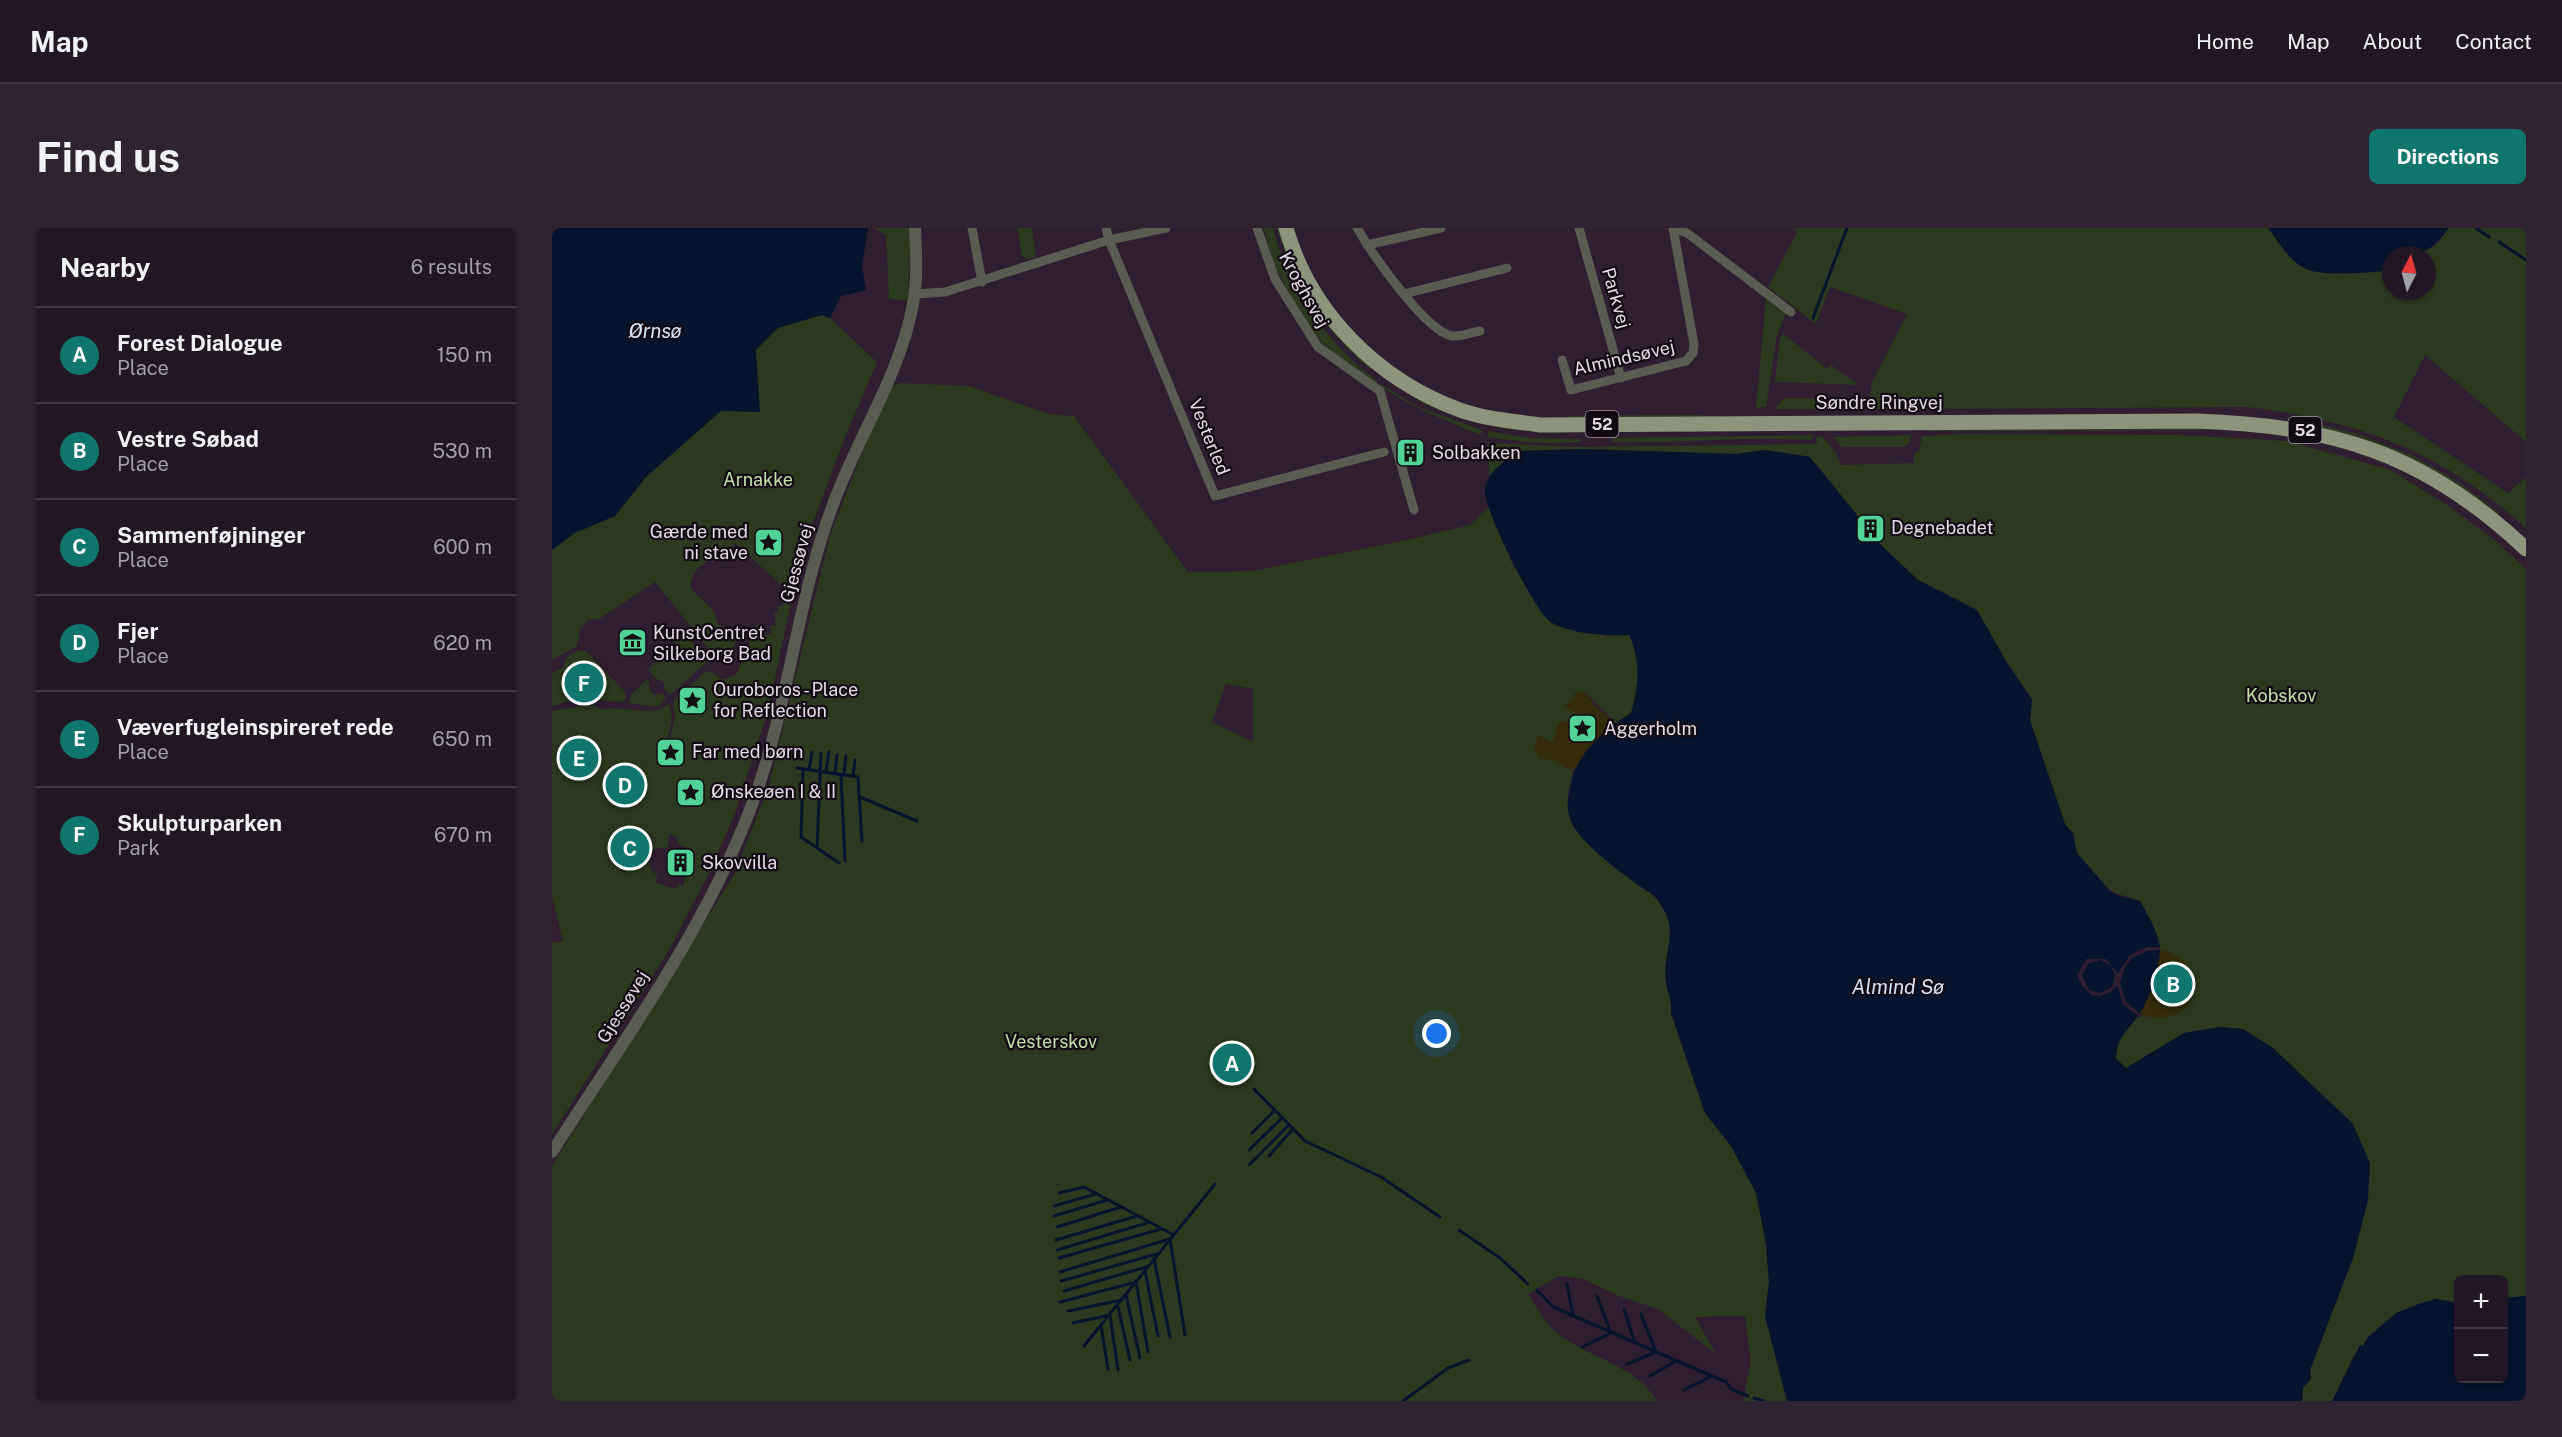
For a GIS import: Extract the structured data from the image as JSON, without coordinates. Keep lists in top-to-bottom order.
{
  "streets": {
    "main road": ["Søndre Ringvej", "52"],
    "street": [
      "Kroghsvej",
      "Parkvej",
      "Almindsøvej",
      "Vesterled",
      "Gjessøvej"
    ]
  },
  "crossings": [
    ["Parkvej", "Almindsøvej"]
  ],
  "water": ["Ørnsø", "Almind Sø"],
  "parks": ["Arnakke", "Kobskov", "Vesterskov"],
  "places": {
    "building": ["Solbakken", "Degnebadet", "Skovvilla"],
    "place": [
      "Gærde med ni stave",
      "Ouroboros - Place for Reflection",
      "Aggerholm",
      "Far med børn",
      "Ønskeøen I & II"
    ],
    "museum": ["KunstCentret Silkeborg Bad"]
  },
  "north": "top",
  "page": {
    "header": "Map",
    "nav": [
      "Home",
      "Map",
      "About",
      "Contact"
    ],
    "buttons": "Directions",
    "title": "Find us",
    "heading": ["Nearby", "6 results"],
    "list": [
      {
        "mark": "A",
        "name": "Forest Dialogue",
        "note": "Place",
        "value": "150 m"
      },
      {
        "mark": "B",
        "name": "Vestre Søbad",
        "note": "Place",
        "value": "530 m"
      },
      {
        "mark": "C",
        "name": "Sammenføjninger",
        "note": "Place",
        "value": "600 m"
      },
      {
        "mark": "D",
        "name": "Fjer",
        "note": "Place",
        "value": "620 m"
      },
      {
        "mark": "E",
        "name": "Væverfugleinspireret rede",
        "note": "Place",
        "value": "650 m"
      },
      {
        "mark": "F",
        "name": "Skulpturparken",
        "note": "Park",
        "value": "670 m"
      }
    ],
    "pins": [
      "F",
      "E",
      "D",
      "C",
      "B",
      "A"
    ],
    "map_buttons": ["+", "−"]
  }
}
